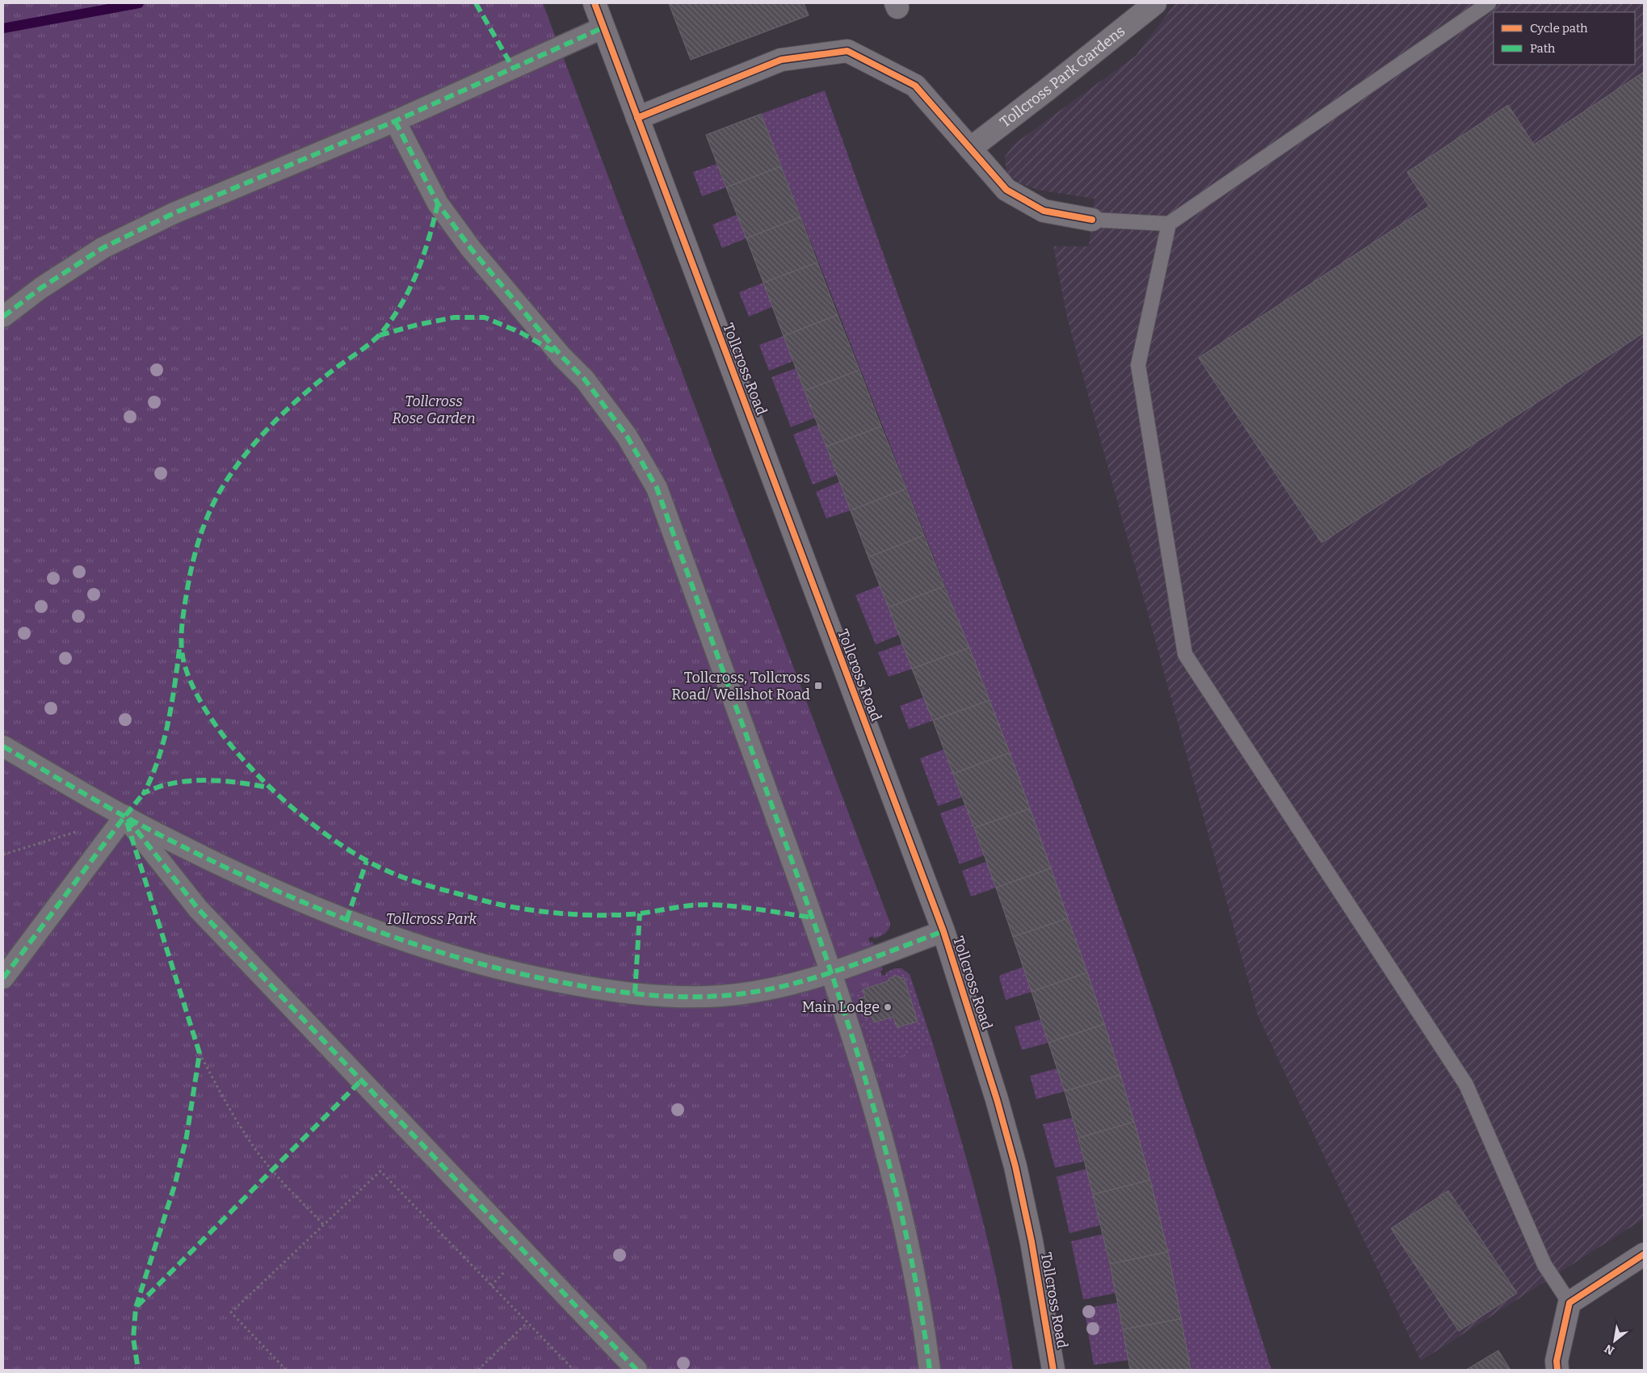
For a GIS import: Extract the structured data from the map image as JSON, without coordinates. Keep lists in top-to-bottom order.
{
  "streets": {
    "street": ["Tollcross Park Gardens", "Tollcross Road"]
  },
  "parks": ["Tollcross Rose Garden", "Tollcross Park"],
  "places": {
    "transit": ["Tollcross, Tollcross Road/ Wellshot Road"],
    "other": ["Main Lodge"]
  },
  "legend": ["Cycle path", "Path"],
  "north": "bottom left"
}
